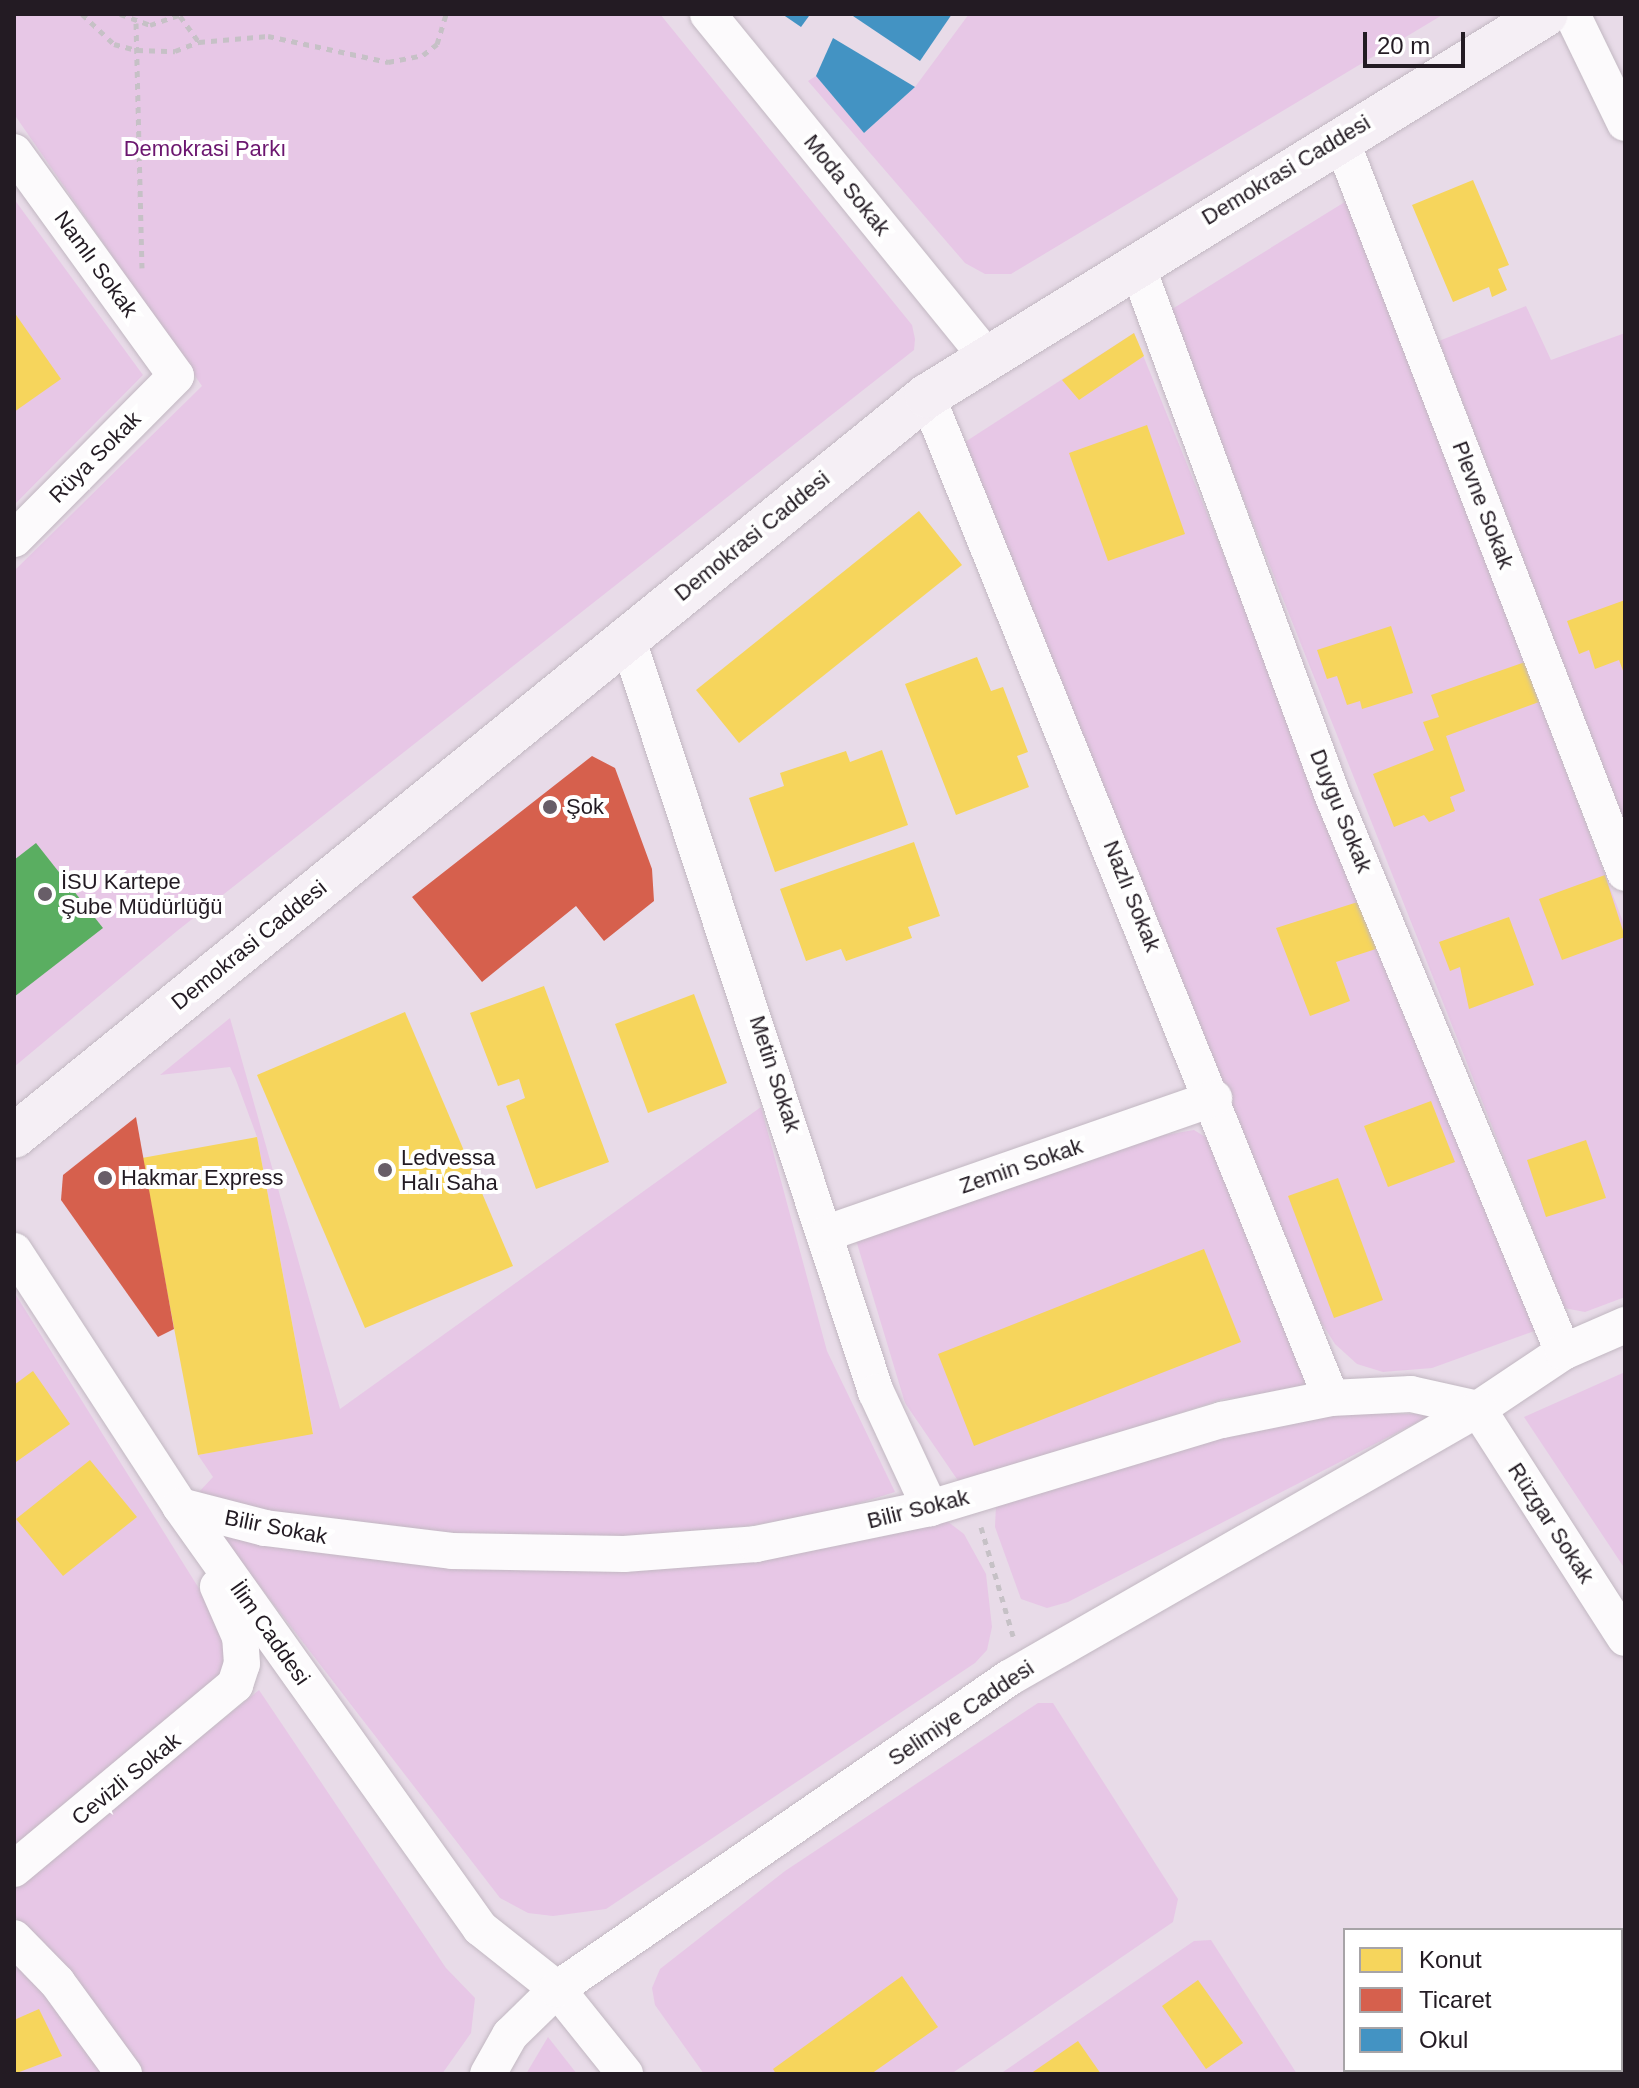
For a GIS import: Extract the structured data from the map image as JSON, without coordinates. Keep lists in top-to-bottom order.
{
  "streets": {
    "main road": ["Demokrasi Caddesi"],
    "street": [
      "Moda Sokak",
      "Namlı Sokak",
      "Rüya Sokak",
      "Plevne Sokak",
      "Duygu Sokak",
      "Nazlı Sokak",
      "Metin Sokak",
      "Zemin Sokak",
      "Bilir Sokak",
      "Rüzgar Sokak",
      "İlim Caddesi",
      "Selimiye Caddesi",
      "Cevizli Sokak"
    ]
  },
  "crossings": [
    ["Demokrasi Caddesi", "Moda Sokak"],
    ["Demokrasi Caddesi", "Plevne Sokak"],
    ["Demokrasi Caddesi", "Duygu Sokak"],
    ["Demokrasi Caddesi", "Nazlı Sokak"],
    ["Demokrasi Caddesi", "Metin Sokak"],
    ["Namlı Sokak", "Rüya Sokak"],
    ["Nazlı Sokak", "Zemin Sokak"],
    ["Nazlı Sokak", "Bilir Sokak"],
    ["Metin Sokak", "Zemin Sokak"],
    ["Metin Sokak", "Bilir Sokak"],
    ["Bilir Sokak", "Rüzgar Sokak"],
    ["Bilir Sokak", "İlim Caddesi"],
    ["Bilir Sokak", "Selimiye Caddesi"],
    ["Bilir Sokak", "Cevizli Sokak"],
    ["Rüzgar Sokak", "Selimiye Caddesi"],
    ["İlim Caddesi", "Selimiye Caddesi"],
    ["İlim Caddesi", "Cevizli Sokak"]
  ],
  "parks": ["Demokrasi Parkı"],
  "places": [
    "Şok",
    "İSU Kartepe Şube Müdürlüğü",
    "Ledvessa Halı Saha",
    "Hakmar Express"
  ],
  "legend": ["Konut", "Ticaret", "Okul"],
  "scale_bar": "20 m"
}
